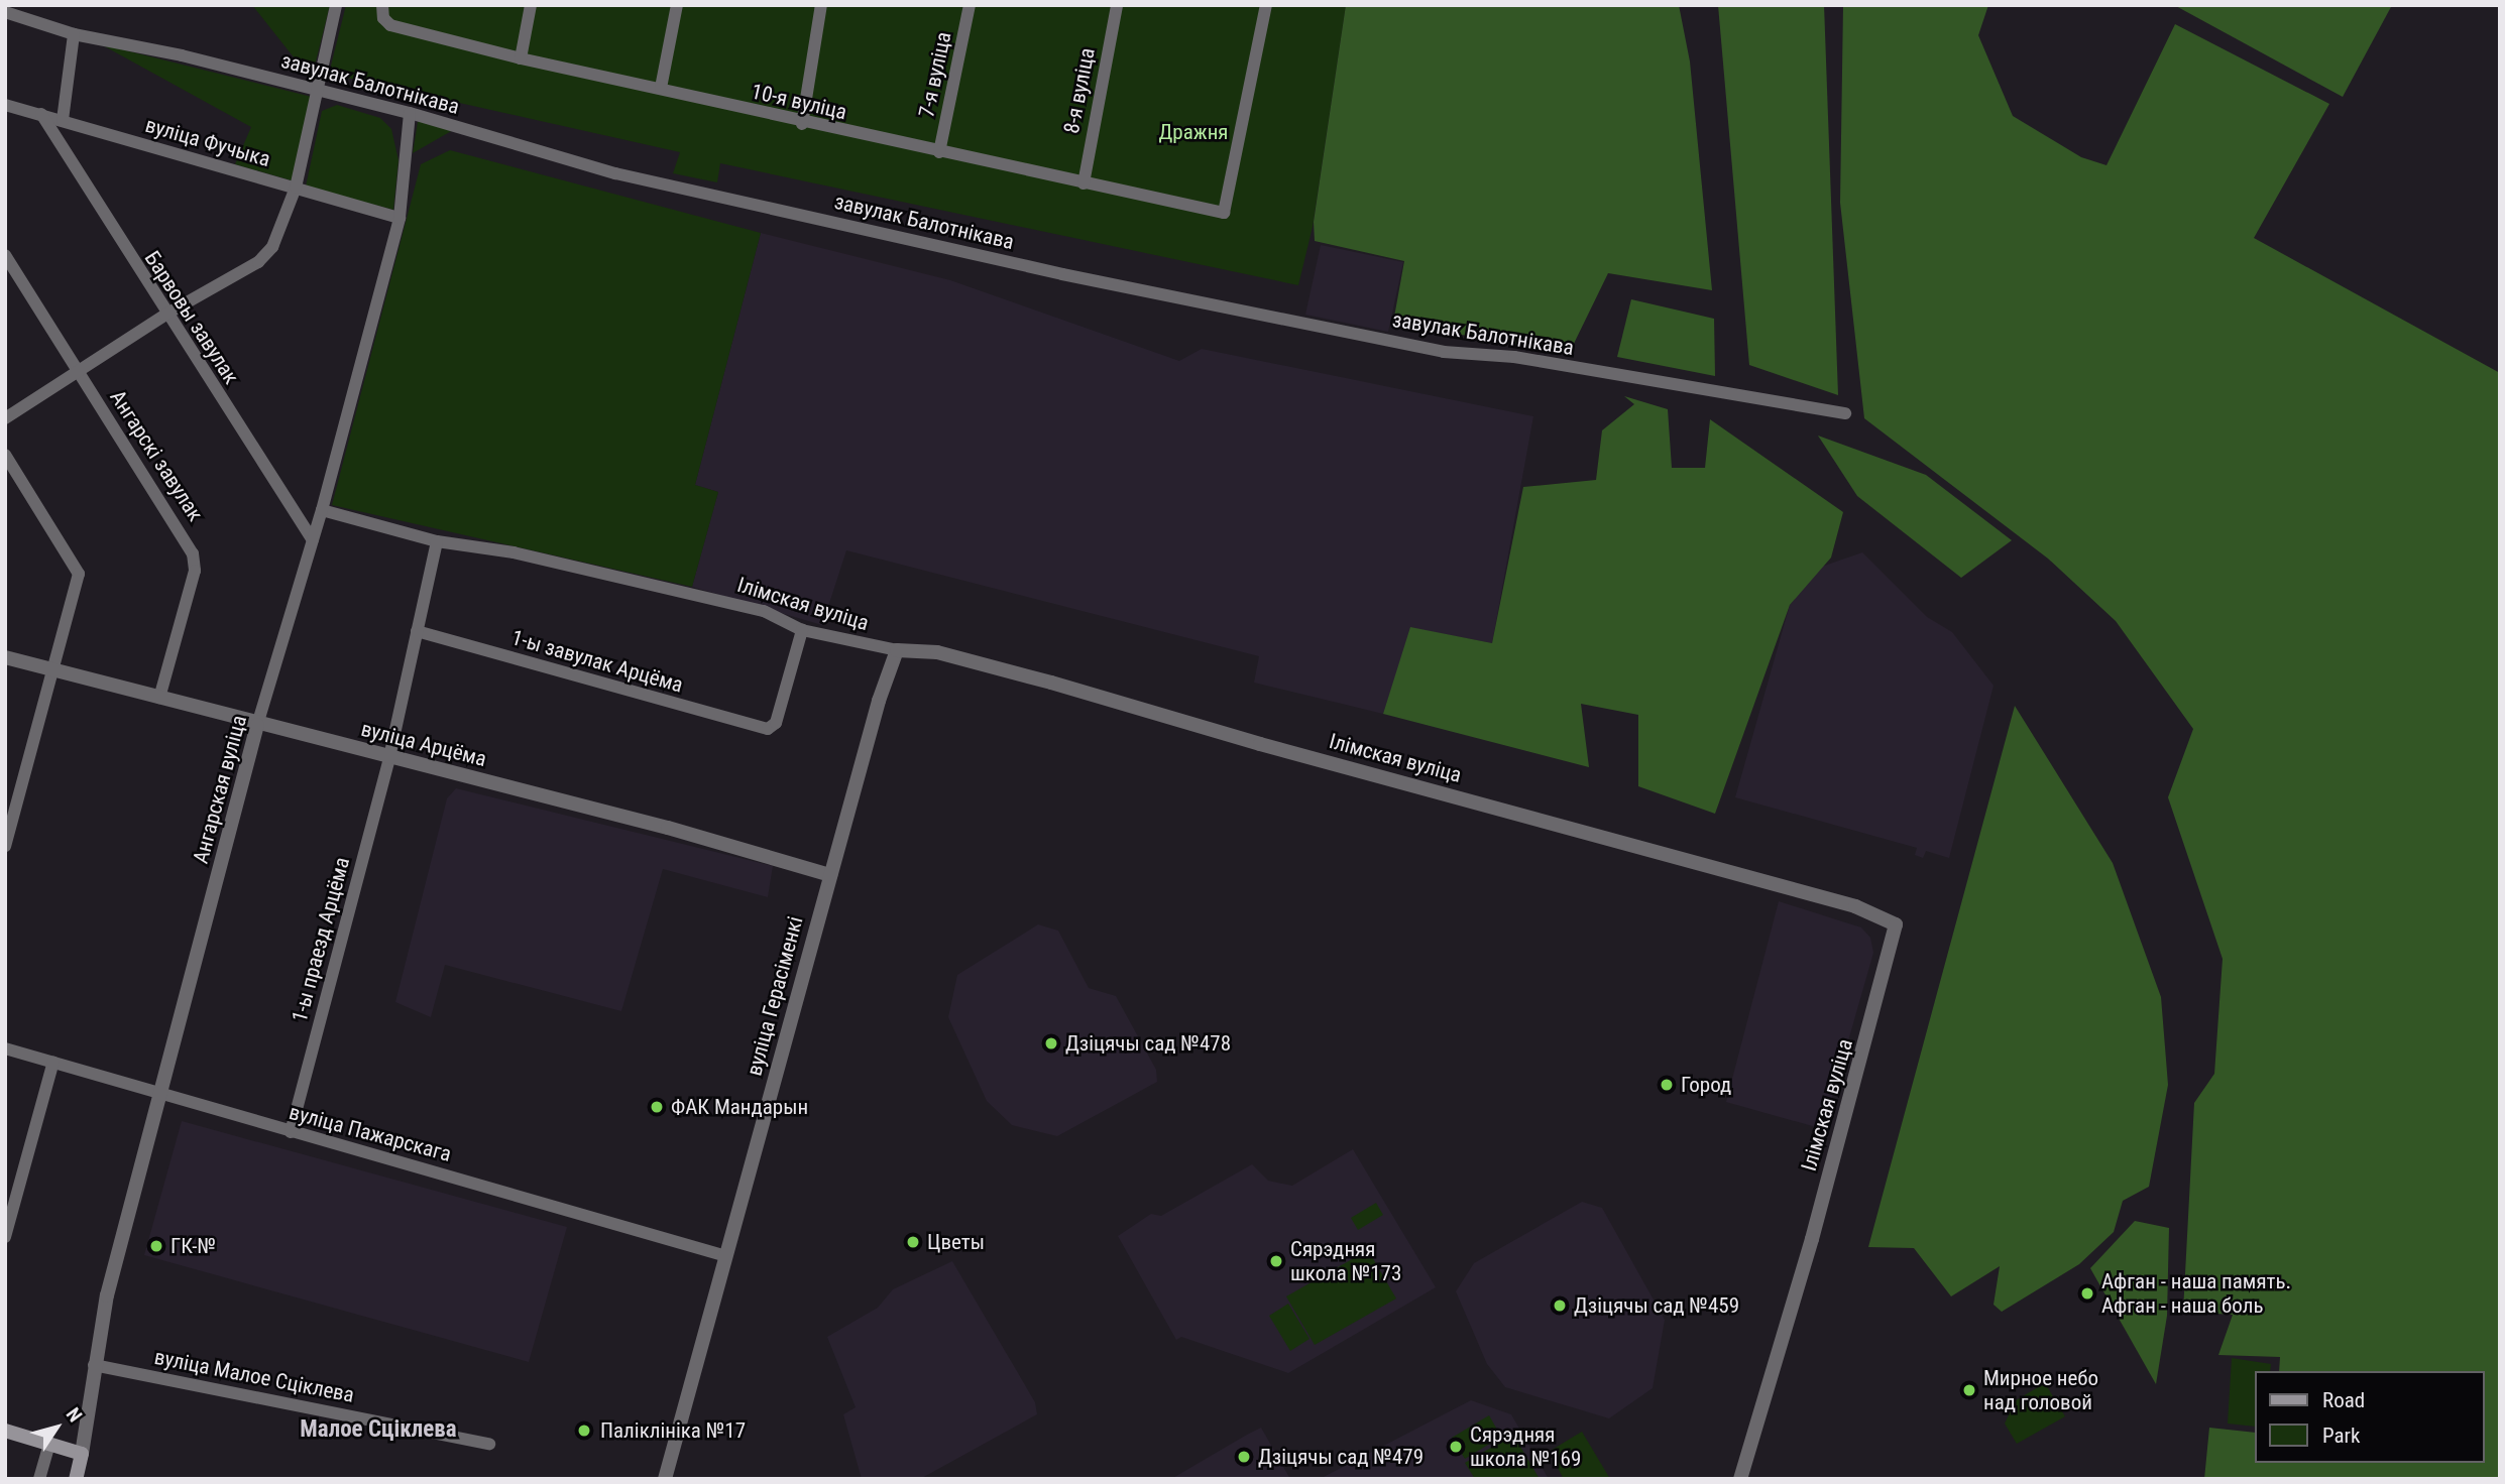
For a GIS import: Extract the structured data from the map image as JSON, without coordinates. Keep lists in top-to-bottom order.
{
  "streets": {
    "main road": ["Ангарская вуліца"],
    "street": [
      "7-я вуліца",
      "завулак Балотнікава",
      "8-я вуліца",
      "10-я вуліца",
      "вуліца Фучыка",
      "Барвовы завулак",
      "Ангарскі завулак",
      "Ілімская вуліца",
      "1-ы завулак Арцёма",
      "вуліца Арцёма",
      "1-ы праезд Арцёма",
      "вуліца Герасіменкі",
      "вуліца Пажарскага",
      "вуліца Малое Сціклева"
    ]
  },
  "crossings": [
    ["7-я вуліца", "10-я вуліца"],
    ["завулак Балотнікава", "Ангарская вуліца"],
    ["8-я вуліца", "10-я вуліца"],
    ["вуліца Фучыка", "Барвовы завулак"],
    ["вуліца Фучыка", "Ангарская вуліца"],
    ["Барвовы завулак", "Ангарская вуліца"],
    ["Ангарскі завулак", "вуліца Арцёма"],
    ["Ілімская вуліца", "1-ы завулак Арцёма"],
    ["Ілімская вуліца", "Ангарская вуліца"],
    ["Ілімская вуліца", "вуліца Герасіменкі"],
    ["вуліца Арцёма", "Ангарская вуліца"],
    ["вуліца Арцёма", "1-ы праезд Арцёма"],
    ["вуліца Арцёма", "вуліца Герасіменкі"],
    ["Ангарская вуліца", "вуліца Пажарскага"],
    ["Ангарская вуліца", "вуліца Малое Сціклева"],
    ["1-ы праезд Арцёма", "вуліца Пажарскага"],
    ["вуліца Герасіменкі", "вуліца Пажарскага"]
  ],
  "districts": ["Малое Сціклева"],
  "parks": ["Дражня"],
  "places": [
    "Дзіцячы сад №478",
    "Город",
    "ФАК Мандарын",
    "Цветы",
    "ГК-№",
    "Сярэдняя школа №173",
    "Афган - наша память. Афган - наша боль",
    "Дзіцячы сад №459",
    "Мирное небо над головой",
    "Паліклініка №17",
    "Сярэдняя школа №169",
    "Дзіцячы сад №479"
  ],
  "legend": ["Road", "Park"],
  "north": "top right"
}
